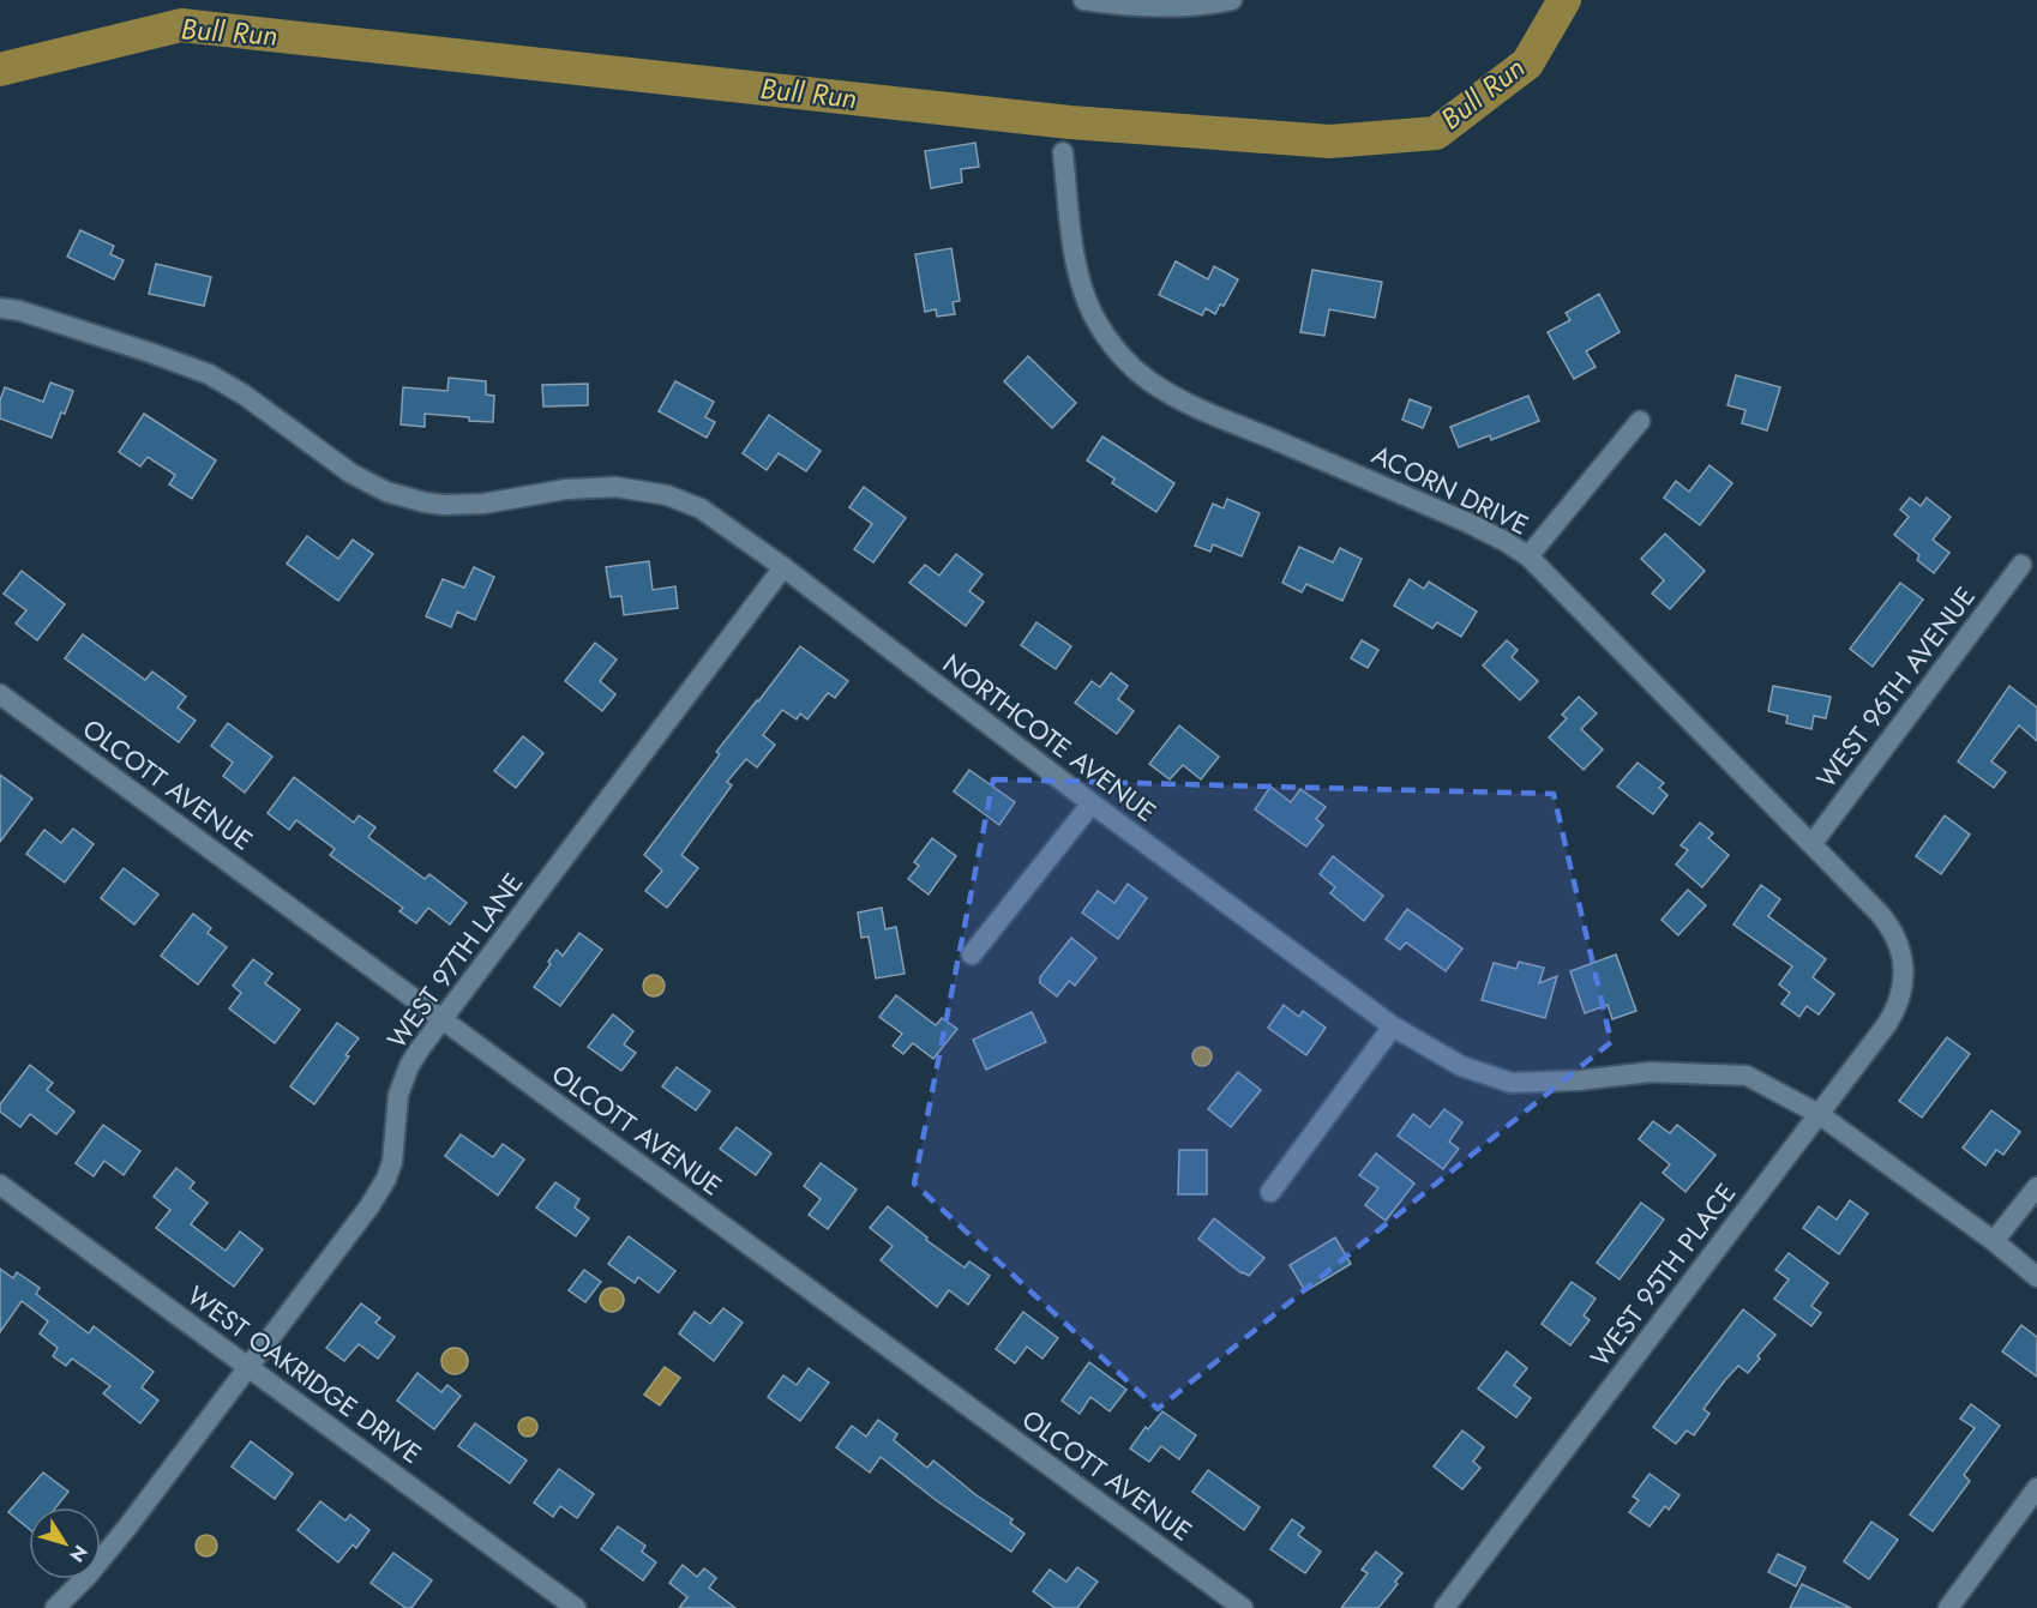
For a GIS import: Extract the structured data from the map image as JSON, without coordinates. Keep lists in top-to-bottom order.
{
  "streets": {
    "street": [
      "ACORN DRIVE",
      "WEST 96TH AVENUE",
      "NORTHCOTE AVENUE",
      "OLCOTT AVENUE",
      "WEST 97TH LANE",
      "WEST 95TH PLACE",
      "WEST OAKRIDGE DRIVE"
    ]
  },
  "crossings": [
    ["ACORN DRIVE", "WEST 96TH AVENUE"],
    ["ACORN DRIVE", "WEST 95TH PLACE"],
    ["NORTHCOTE AVENUE", "WEST 97TH LANE"],
    ["NORTHCOTE AVENUE", "WEST 95TH PLACE"],
    ["OLCOTT AVENUE", "WEST 97TH LANE"],
    ["WEST 97TH LANE", "WEST OAKRIDGE DRIVE"]
  ],
  "water": ["Bull Run"],
  "north": "bottom right"
}
